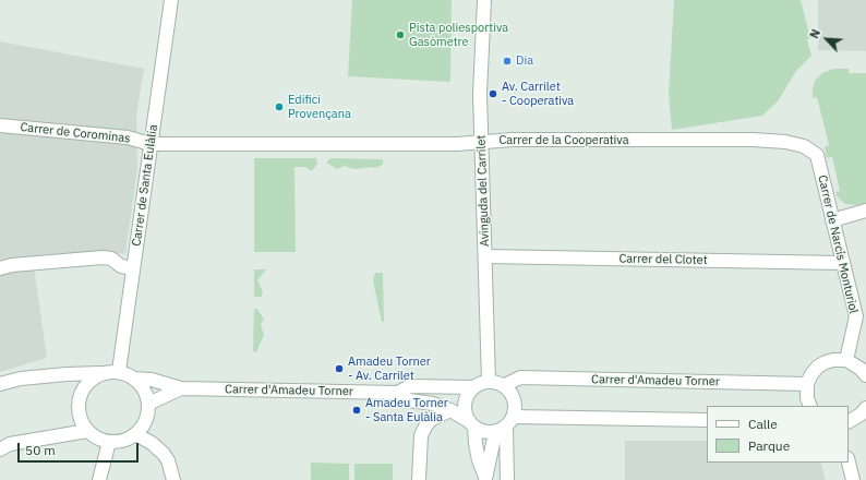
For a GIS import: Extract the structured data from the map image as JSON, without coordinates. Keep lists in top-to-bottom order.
{
  "streets": {
    "street": [
      "Carrer de Corominas",
      "Carrer de la Cooperativa",
      "Carrer de Santa Eulàlia",
      "Avinguda del Carrilet",
      "Carrer de Narcís Monturiol",
      "Carrer del Clotet",
      "Carrer d'Amadeu Torner"
    ]
  },
  "crossings": [
    ["Carrer de Corominas", "Carrer de la Cooperativa"],
    ["Carrer de Corominas", "Carrer de Santa Eulàlia"],
    ["Carrer de la Cooperativa", "Carrer de Santa Eulàlia"],
    ["Carrer de la Cooperativa", "Avinguda del Carrilet"],
    ["Carrer de la Cooperativa", "Carrer de Narcís Monturiol"],
    ["Carrer de Santa Eulàlia", "Carrer d'Amadeu Torner"],
    ["Avinguda del Carrilet", "Carrer del Clotet"],
    ["Avinguda del Carrilet", "Carrer d'Amadeu Torner"],
    ["Carrer de Narcís Monturiol", "Carrer del Clotet"]
  ],
  "places": [
    "Pista poliesportiva Gasòmetre",
    "Dia",
    "Av. Carrilet - Cooperativa",
    "Edifici Provençana",
    "Amadeu Torner - Av. Carrilet",
    "Amadeu Torner - Santa Eulàlia"
  ],
  "legend": ["Calle", "Parque"],
  "scale_bar": "50 m",
  "north": "top left"
}
